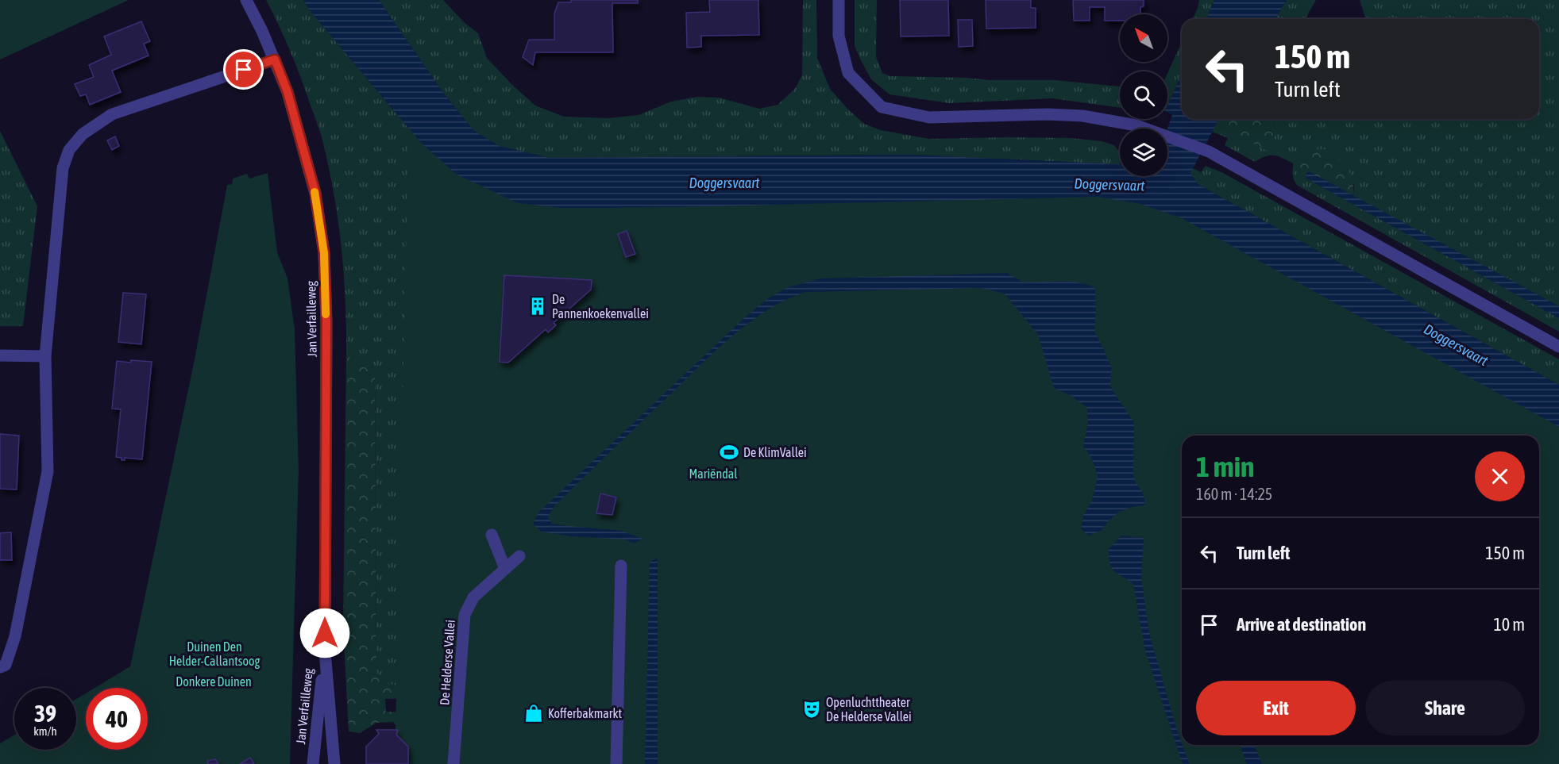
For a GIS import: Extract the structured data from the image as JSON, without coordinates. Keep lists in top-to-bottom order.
{
  "streets": {
    "street": ["Jan Verfailleweg", "De Helderse Vallei"]
  },
  "water": ["Doggersvaart"],
  "parks": ["Mariëndal", "Duinen Den Helder-Callantsoog", "Donkere Duinen"],
  "places": {
    "building": ["De Pannenkoekenvallei"],
    "sports": ["De KlimVallei"],
    "theatre": ["Openluchttheater De Helderse Vallei"],
    "shop": ["Kofferbakmarkt"]
  },
  "north": "top left",
  "page": {
    "turn": ["150 m", "Turn left"],
    "heading": ["1 min", "160 m · 14:25"],
    "list": [
      {
        "name": "Turn left",
        "value": "150 m"
      },
      {
        "name": "Arrive at destination",
        "value": "10 m"
      }
    ],
    "buttons": ["Exit", "Share"],
    "speed": "39 km/h",
    "limit": "40"
  }
}
